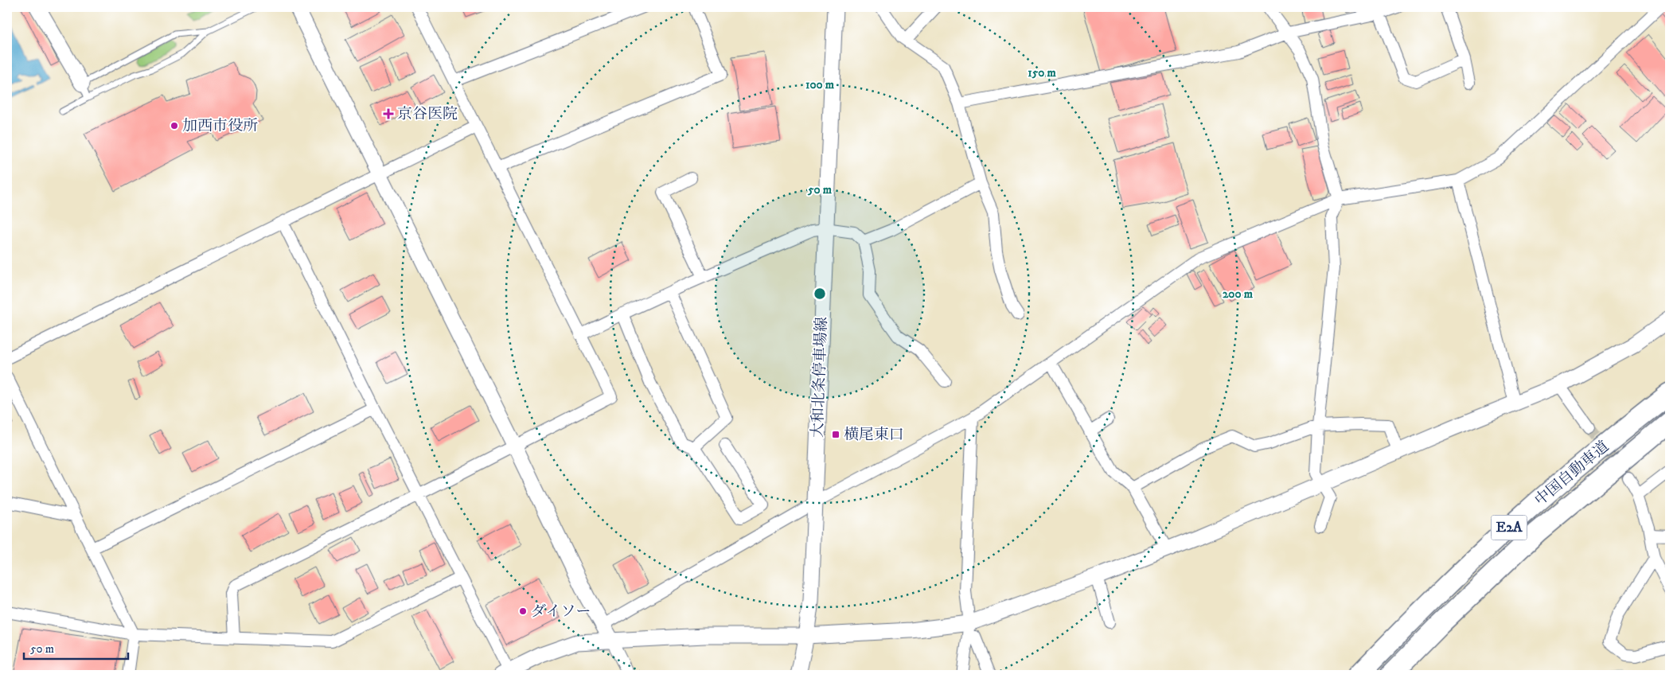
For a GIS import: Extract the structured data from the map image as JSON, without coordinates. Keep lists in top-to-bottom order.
{
  "streets": {
    "highway": ["中国自動車道", "E2A"],
    "street": ["大和北条停車場線"]
  },
  "places": {
    "health": ["京谷医院"],
    "other": ["加西市役所", "ダイソー"],
    "transit": ["横尾東口"]
  },
  "scale_bar": "50 m",
  "rings": [
    "150 m",
    "100 m",
    "50 m",
    "200 m"
  ]
}
